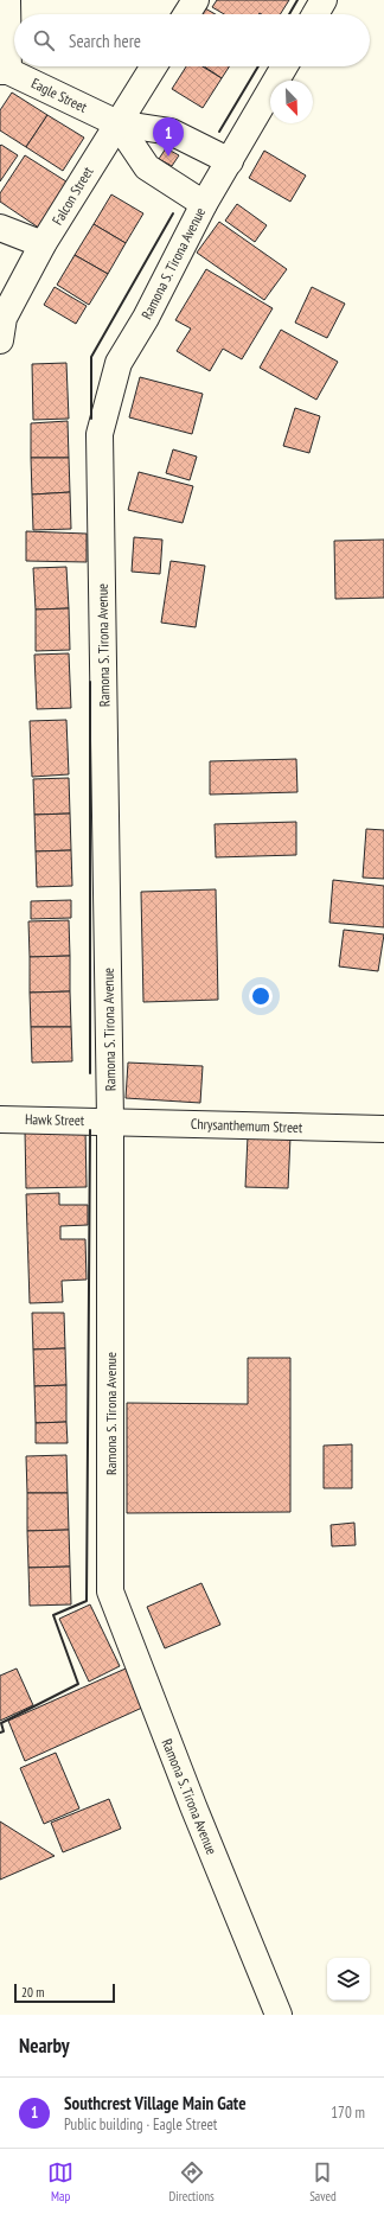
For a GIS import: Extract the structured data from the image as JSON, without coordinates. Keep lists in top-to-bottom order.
{
  "streets": {
    "street": [
      "Eagle Street",
      "Falcon Street",
      "Ramona S. Tirona Avenue",
      "Hawk Street",
      "Chrysanthemum Street"
    ]
  },
  "crossings": [
    ["Eagle Street", "Falcon Street"],
    ["Eagle Street", "Ramona S. Tirona Avenue"],
    ["Ramona S. Tirona Avenue", "Hawk Street"],
    ["Ramona S. Tirona Avenue", "Chrysanthemum Street"],
    ["Hawk Street", "Chrysanthemum Street"]
  ],
  "scale_bar": "20 m",
  "north": "bottom right",
  "page": {
    "search": "Search here",
    "pins": "1",
    "scale": "20 m",
    "heading": "Nearby",
    "list": [
      {
        "mark": "1",
        "name": "Southcrest Village Main Gate",
        "note": "Public building · Eagle Street",
        "value": "170 m"
      }
    ],
    "nav": ["Map", "Directions", "Saved"]
  }
}
